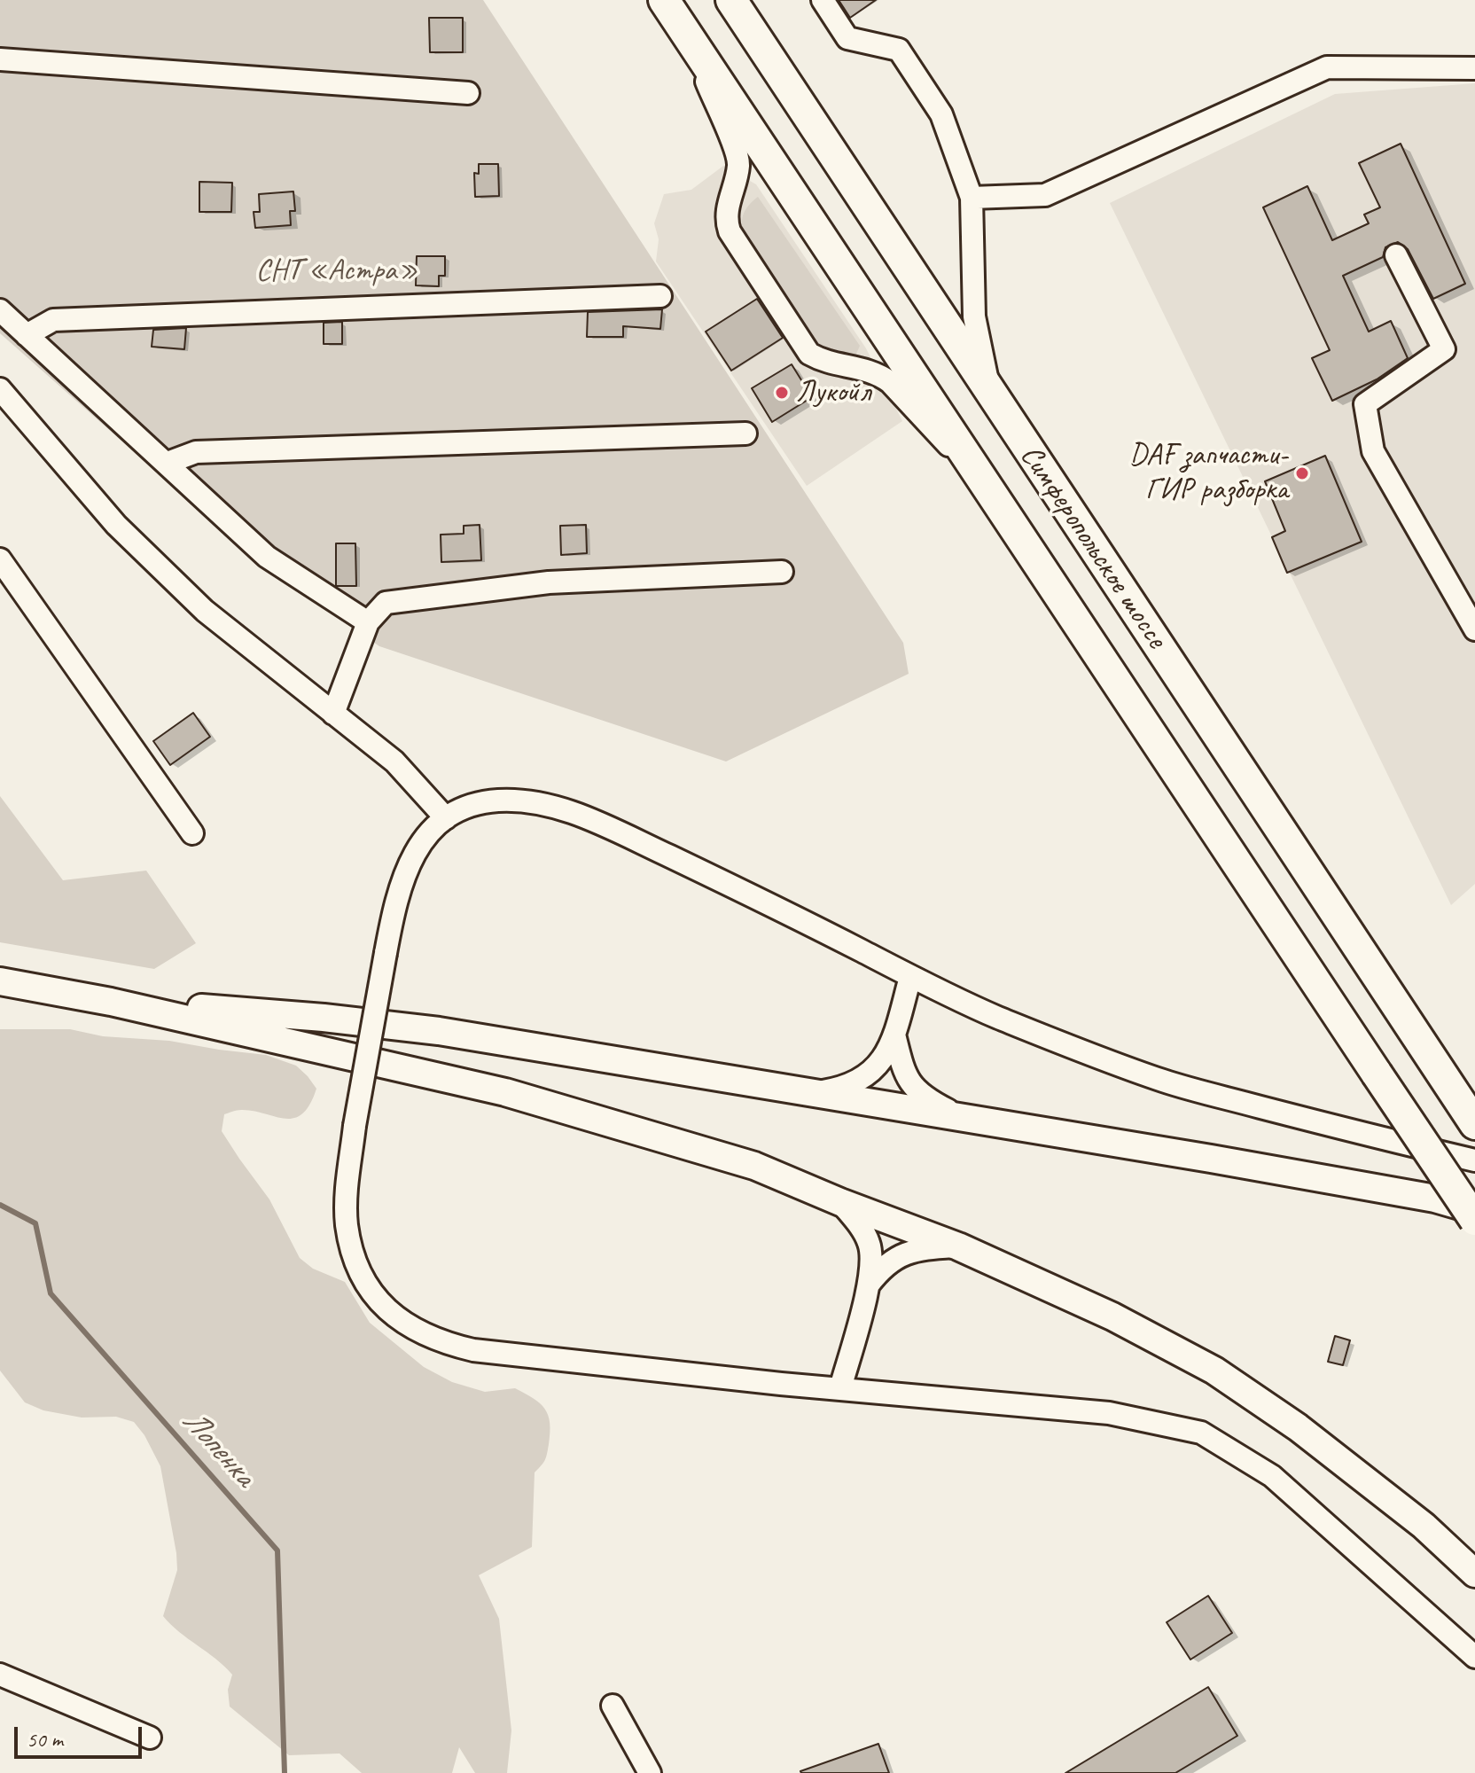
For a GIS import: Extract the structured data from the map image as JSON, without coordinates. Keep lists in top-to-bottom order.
{
  "streets": {
    "highway": ["Симферопольское шоссе"]
  },
  "water": ["Лопенка"],
  "parks": ["СНТ «Астра»"],
  "places": ["Лукойл", "DAF запчасти- ГИР разборка"],
  "scale_bar": "50 m"
}
